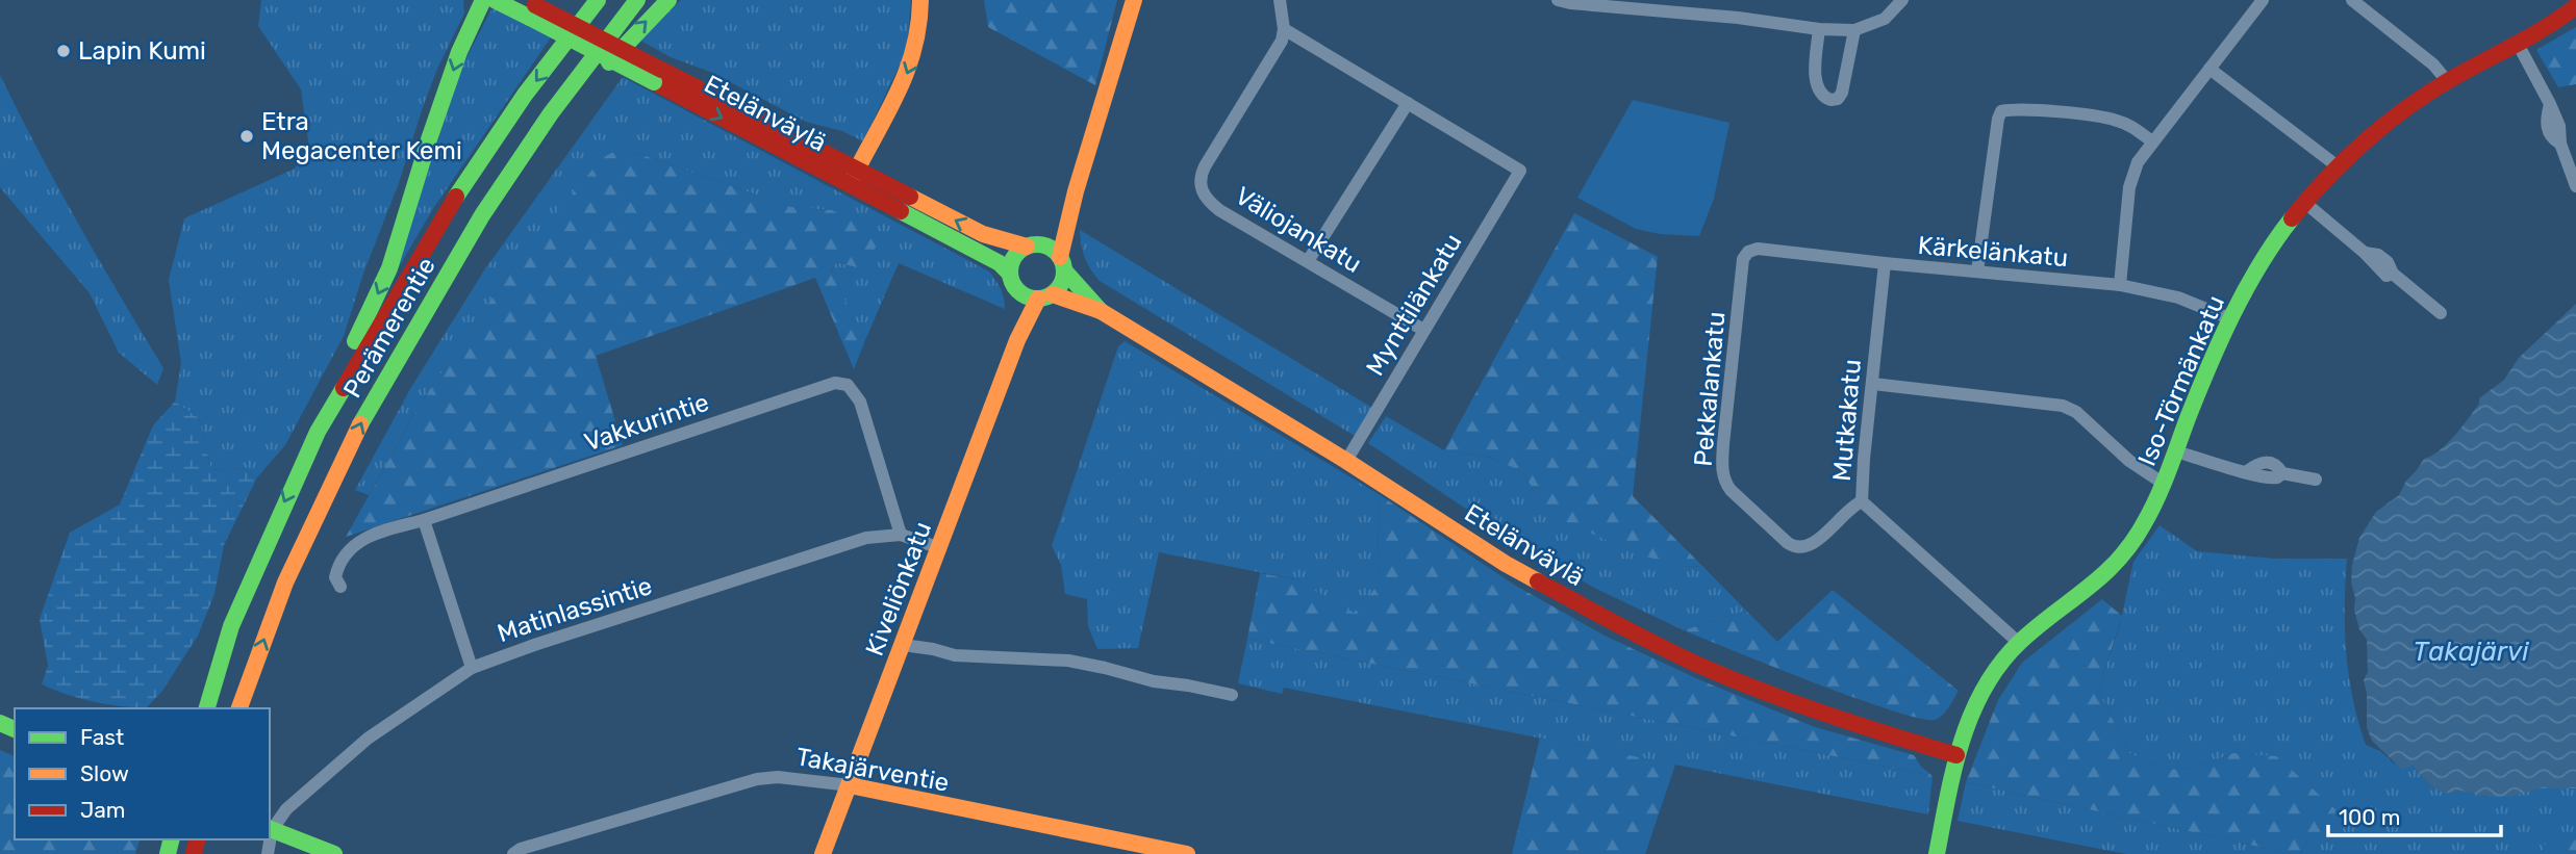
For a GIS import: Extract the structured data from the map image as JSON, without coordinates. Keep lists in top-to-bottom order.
{
  "streets": {
    "main road": [
      "Etelänväylä",
      "Perämerentie",
      "Iso-Törmänkatu",
      "Kiveliönkatu",
      "Takajärventie"
    ],
    "street": [
      "Väliojankatu",
      "Kärkelänkatu",
      "Mynttilänkatu",
      "Pekkalankatu",
      "Mutkakatu",
      "Vakkurintie",
      "Matinlassintie"
    ]
  },
  "crossings": [
    ["Etelänväylä", "Mynttilänkatu"],
    ["Etelänväylä", "Iso-Törmänkatu"],
    ["Etelänväylä", "Kiveliönkatu"],
    ["Väliojankatu", "Mynttilänkatu"],
    ["Kärkelänkatu", "Iso-Törmänkatu"],
    ["Kärkelänkatu", "Pekkalankatu"],
    ["Kärkelänkatu", "Mutkakatu"],
    ["Iso-Törmänkatu", "Mutkakatu"],
    ["Pekkalankatu", "Mutkakatu"],
    ["Vakkurintie", "Matinlassintie"],
    ["Kiveliönkatu", "Matinlassintie"],
    ["Kiveliönkatu", "Takajärventie"]
  ],
  "water": ["Takajärvi"],
  "places": ["Lapin Kumi", "Etra Megacenter Kemi"],
  "legend": ["Fast", "Slow", "Jam"],
  "scale_bar": "100 m"
}
